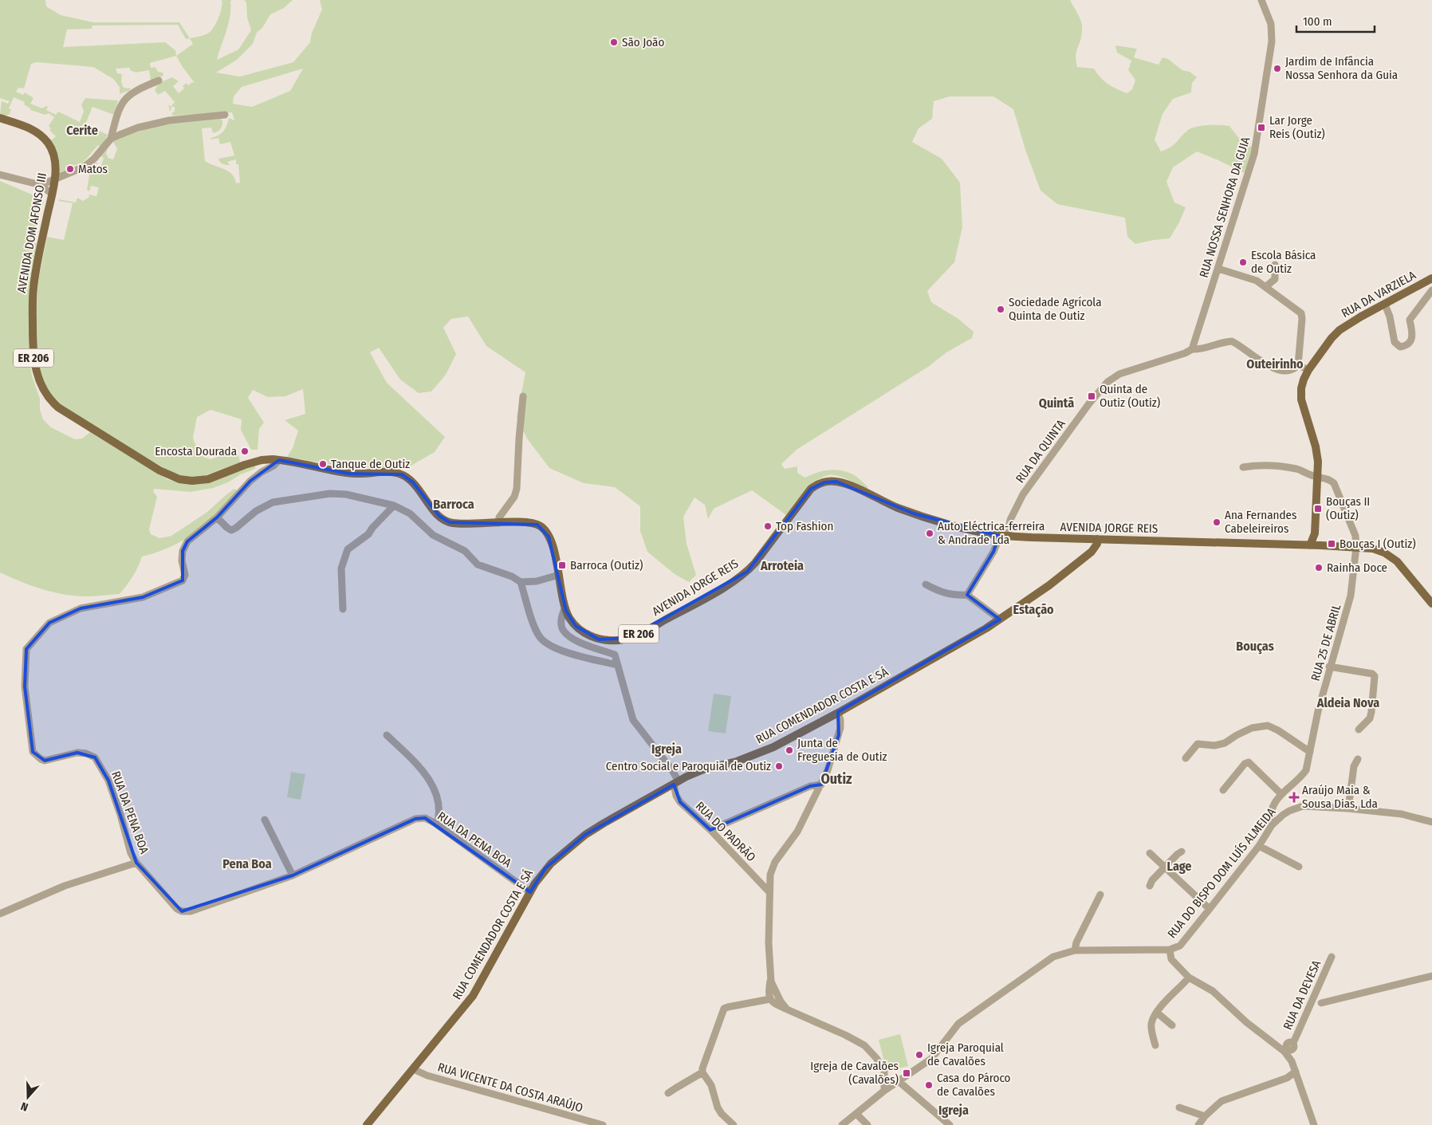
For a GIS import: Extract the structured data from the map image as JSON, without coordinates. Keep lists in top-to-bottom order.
{
  "streets": {
    "main road": [
      "AVENIDA DOM AFONSO III",
      "RUA DA VARZIELA",
      "ER 206",
      "AVENIDA JORGE REIS",
      "RUA COMENDADOR COSTA E SÁ"
    ],
    "street": [
      "RUA NOSSA SENHORA DA GUIA",
      "RUA DA QUINTA",
      "RUA 25 DE ABRIL",
      "RUA DA PENA BOA",
      "RUA DO PADRÃO",
      "RUA DO BISPO DOM LUÍS ALMEIDA",
      "RUA DA DEVESA",
      "RUA VICENTE DA COSTA ARAÚJO"
    ]
  },
  "crossings": [
    ["RUA NOSSA SENHORA DA GUIA", "RUA DA QUINTA"],
    ["AVENIDA DOM AFONSO III", "AVENIDA JORGE REIS"],
    ["RUA DA VARZIELA", "RUA 25 DE ABRIL"],
    ["RUA DA QUINTA", "AVENIDA JORGE REIS"],
    ["AVENIDA JORGE REIS", "RUA 25 DE ABRIL"],
    ["AVENIDA JORGE REIS", "RUA COMENDADOR COSTA E SÁ"],
    ["RUA 25 DE ABRIL", "RUA DO BISPO DOM LUÍS ALMEIDA"],
    ["RUA COMENDADOR COSTA E SÁ", "RUA DA PENA BOA"],
    ["RUA COMENDADOR COSTA E SÁ", "RUA DO PADRÃO"],
    ["RUA COMENDADOR COSTA E SÁ", "RUA VICENTE DA COSTA ARAÚJO"]
  ],
  "districts": [
    "Cerite",
    "Outeirinho",
    "Quintã",
    "Barroca",
    "Arroteia",
    "Estação",
    "Bouças",
    "Aldeia Nova",
    "Igreja",
    "Outiz",
    "Pena Boa",
    "Lage",
    "Igreja"
  ],
  "places": {
    "other": [
      "São João",
      "Jardim de Infância Nossa Senhora da Guia",
      "Matos",
      "Escola Básica de Outiz",
      "Sociedade Agrícola Quinta de Outiz",
      "Encosta Dourada",
      "Tanque de Outiz",
      "Ana Fernandes Cabeleireiros",
      "Top Fashion",
      "Auto Eléctrica-ferreira & Andrade Lda",
      "Rainha Doce",
      "Junta de Freguesia de Outiz",
      "Centro Social e Paroquial de Outiz",
      "Igreja Paroquial de Cavalões",
      "Casa do Pároco de Cavalões"
    ],
    "transit": [
      "Lar Jorge Reis (Outiz)",
      "Quinta de Outiz (Outiz)",
      "Bouças II (Outiz)",
      "Bouças I (Outiz)",
      "Barroca (Outiz)",
      "Igreja de Cavalões (Cavalões)"
    ],
    "health": ["Araújo Maia & Sousa Dias, Lda"]
  },
  "scale_bar": "100 m",
  "north": "bottom"
}
